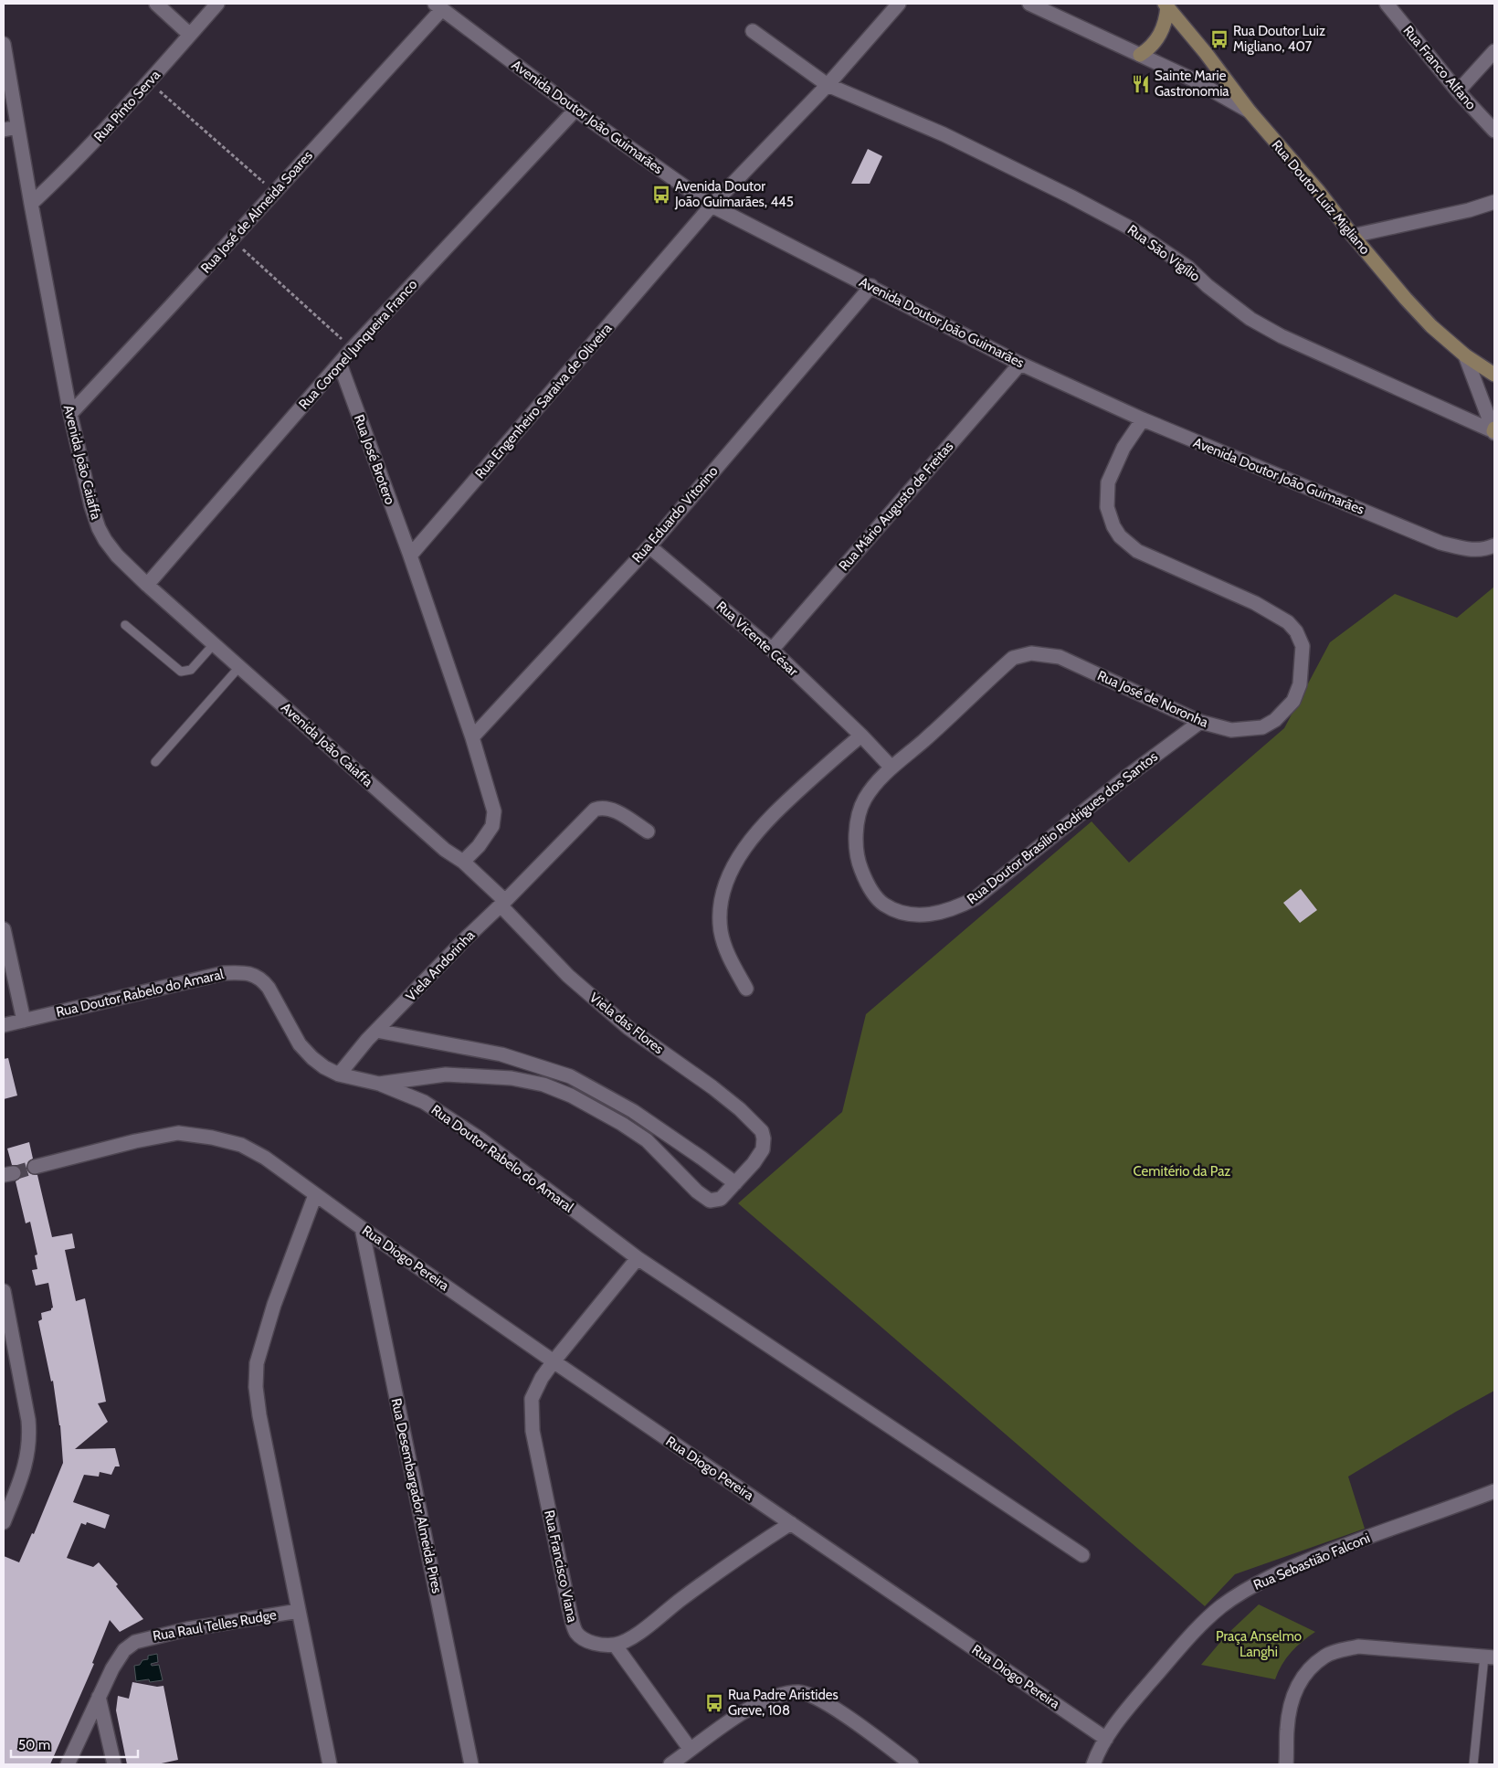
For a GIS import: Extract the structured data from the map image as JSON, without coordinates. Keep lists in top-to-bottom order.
{
  "streets": {
    "main road": ["Rua Doutor Luiz Migliano"],
    "street": [
      "Rua Franco Alfano",
      "Rua Pinto Serva",
      "Avenida Doutor João Guimarães",
      "Rua José de Almeida Soares",
      "Rua São Vigílio",
      "Rua Coronel Junqueira Franco",
      "Rua Engenheiro Saraiva de Oliveira",
      "Rua José Brotero",
      "Avenida João Caiaffa",
      "Rua Mário Augusto de Freitas",
      "Rua Eduardo Vitorino",
      "Rua Vicente César",
      "Rua José de Noronha",
      "Rua Doutor Brasílio Rodrigues dos Santos",
      "Viela Andorinha",
      "Rua Doutor Rabelo do Amaral",
      "Viela das Flores",
      "Rua Diogo Pereira",
      "Rua Desembargador Almeida Pires",
      "Rua Sebastião Falconi",
      "Rua Francisco Viana",
      "Rua Raul Telles Rudge"
    ]
  },
  "crossings": [
    ["Rua Pinto Serva", "Avenida João Caiaffa"],
    ["Avenida Doutor João Guimarães", "Rua José de Almeida Soares"],
    ["Avenida Doutor João Guimarães", "Rua Coronel Junqueira Franco"],
    ["Avenida Doutor João Guimarães", "Rua Engenheiro Saraiva de Oliveira"],
    ["Avenida Doutor João Guimarães", "Rua Mário Augusto de Freitas"],
    ["Avenida Doutor João Guimarães", "Rua Eduardo Vitorino"],
    ["Avenida Doutor João Guimarães", "Rua José de Noronha"],
    ["Rua José de Almeida Soares", "Avenida João Caiaffa"],
    ["Rua São Vigílio", "Rua Engenheiro Saraiva de Oliveira"],
    ["Rua Coronel Junqueira Franco", "Rua José Brotero"],
    ["Rua Coronel Junqueira Franco", "Avenida João Caiaffa"],
    ["Rua Engenheiro Saraiva de Oliveira", "Rua José Brotero"],
    ["Rua Mário Augusto de Freitas", "Rua Vicente César"],
    ["Rua Eduardo Vitorino", "Rua Vicente César"],
    ["Rua Vicente César", "Rua José de Noronha"],
    ["Rua Vicente César", "Rua Doutor Brasílio Rodrigues dos Santos"],
    ["Rua José de Noronha", "Rua Doutor Brasílio Rodrigues dos Santos"],
    ["Viela Andorinha", "Rua Doutor Rabelo do Amaral"],
    ["Viela Andorinha", "Viela das Flores"],
    ["Rua Doutor Rabelo do Amaral", "Rua Francisco Viana"],
    ["Rua Diogo Pereira", "Rua Desembargador Almeida Pires"],
    ["Rua Diogo Pereira", "Rua Sebastião Falconi"],
    ["Rua Diogo Pereira", "Rua Francisco Viana"]
  ],
  "parks": ["Cemitério da Paz", "Praça Anselmo Langhi"],
  "places": {
    "bus stop": ["Rua Doutor Luiz Migliano, 407", "Avenida Doutor João Guimarães, 445", "Rua Padre Aristides Greve, 108"],
    "restaurant": ["Sainte Marie Gastronomia"]
  },
  "scale_bar": "50 m"
}
